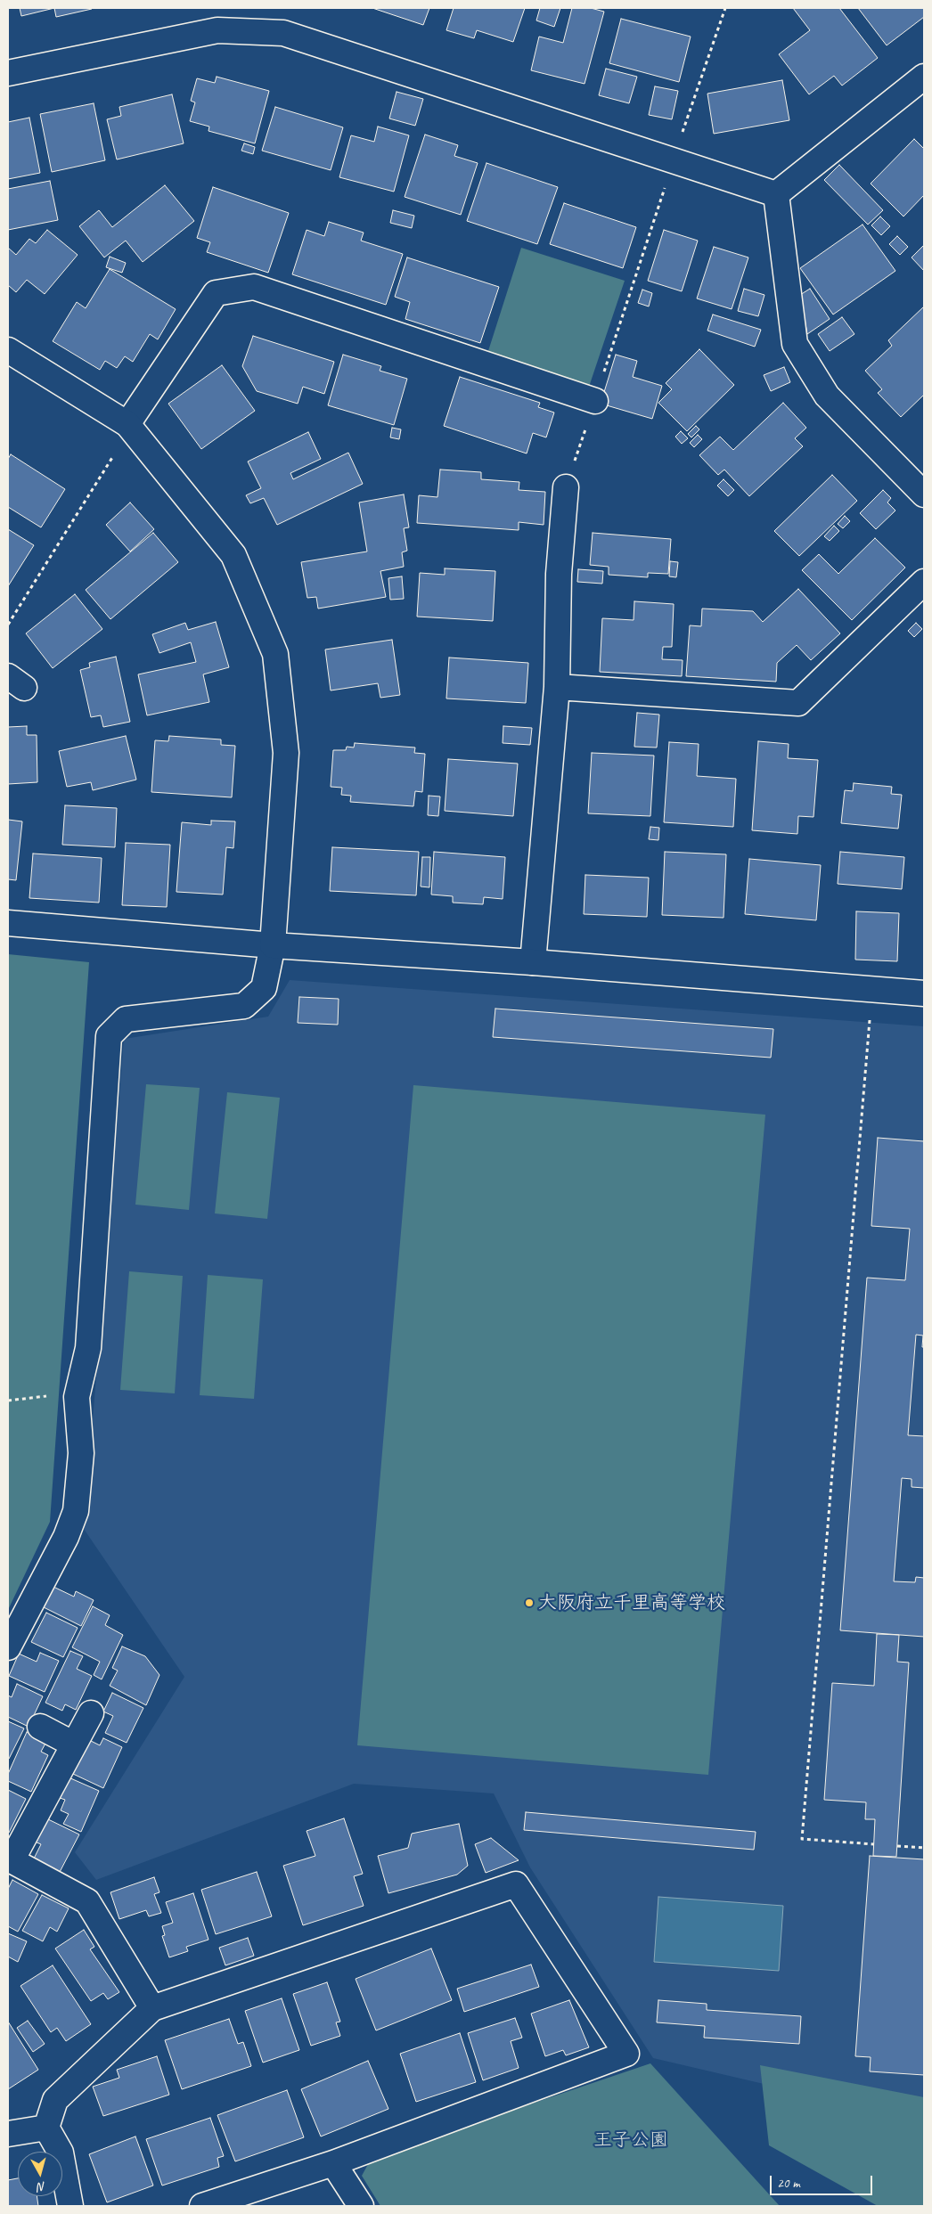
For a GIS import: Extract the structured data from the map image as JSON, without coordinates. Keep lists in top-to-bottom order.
{
  "parks": ["王子公園"],
  "places": ["大阪府立千里高等学校"],
  "scale_bar": "20 m",
  "north": "bottom"
}
